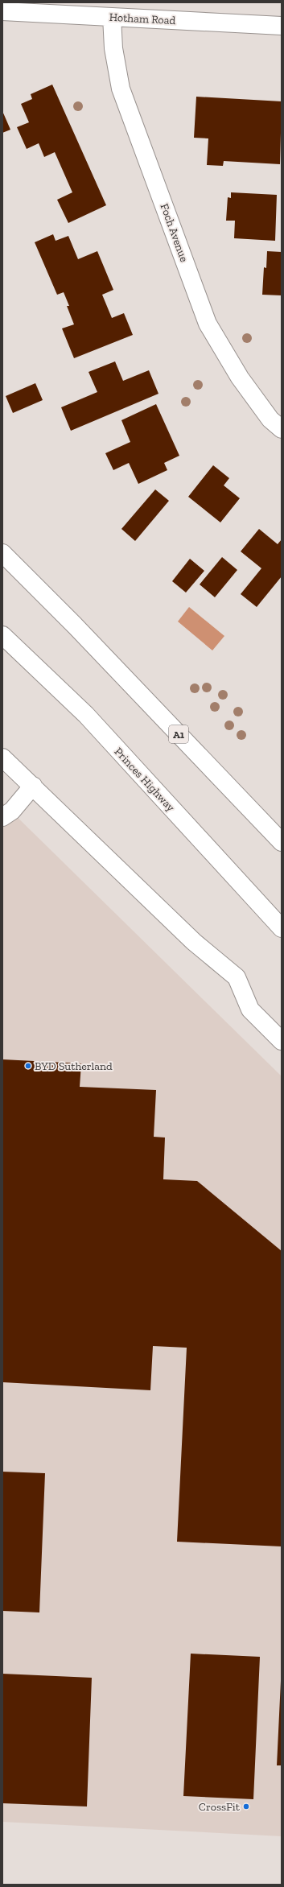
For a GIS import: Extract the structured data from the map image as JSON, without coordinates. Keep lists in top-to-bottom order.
{
  "streets": {
    "main road": [
      "Hotham Road",
      "Foch Avenue",
      "A1",
      "Princes Highway"
    ]
  },
  "crossings": [
    ["Hotham Road", "Foch Avenue"]
  ],
  "places": ["BYD Sutherland", "CrossFit"]
}
